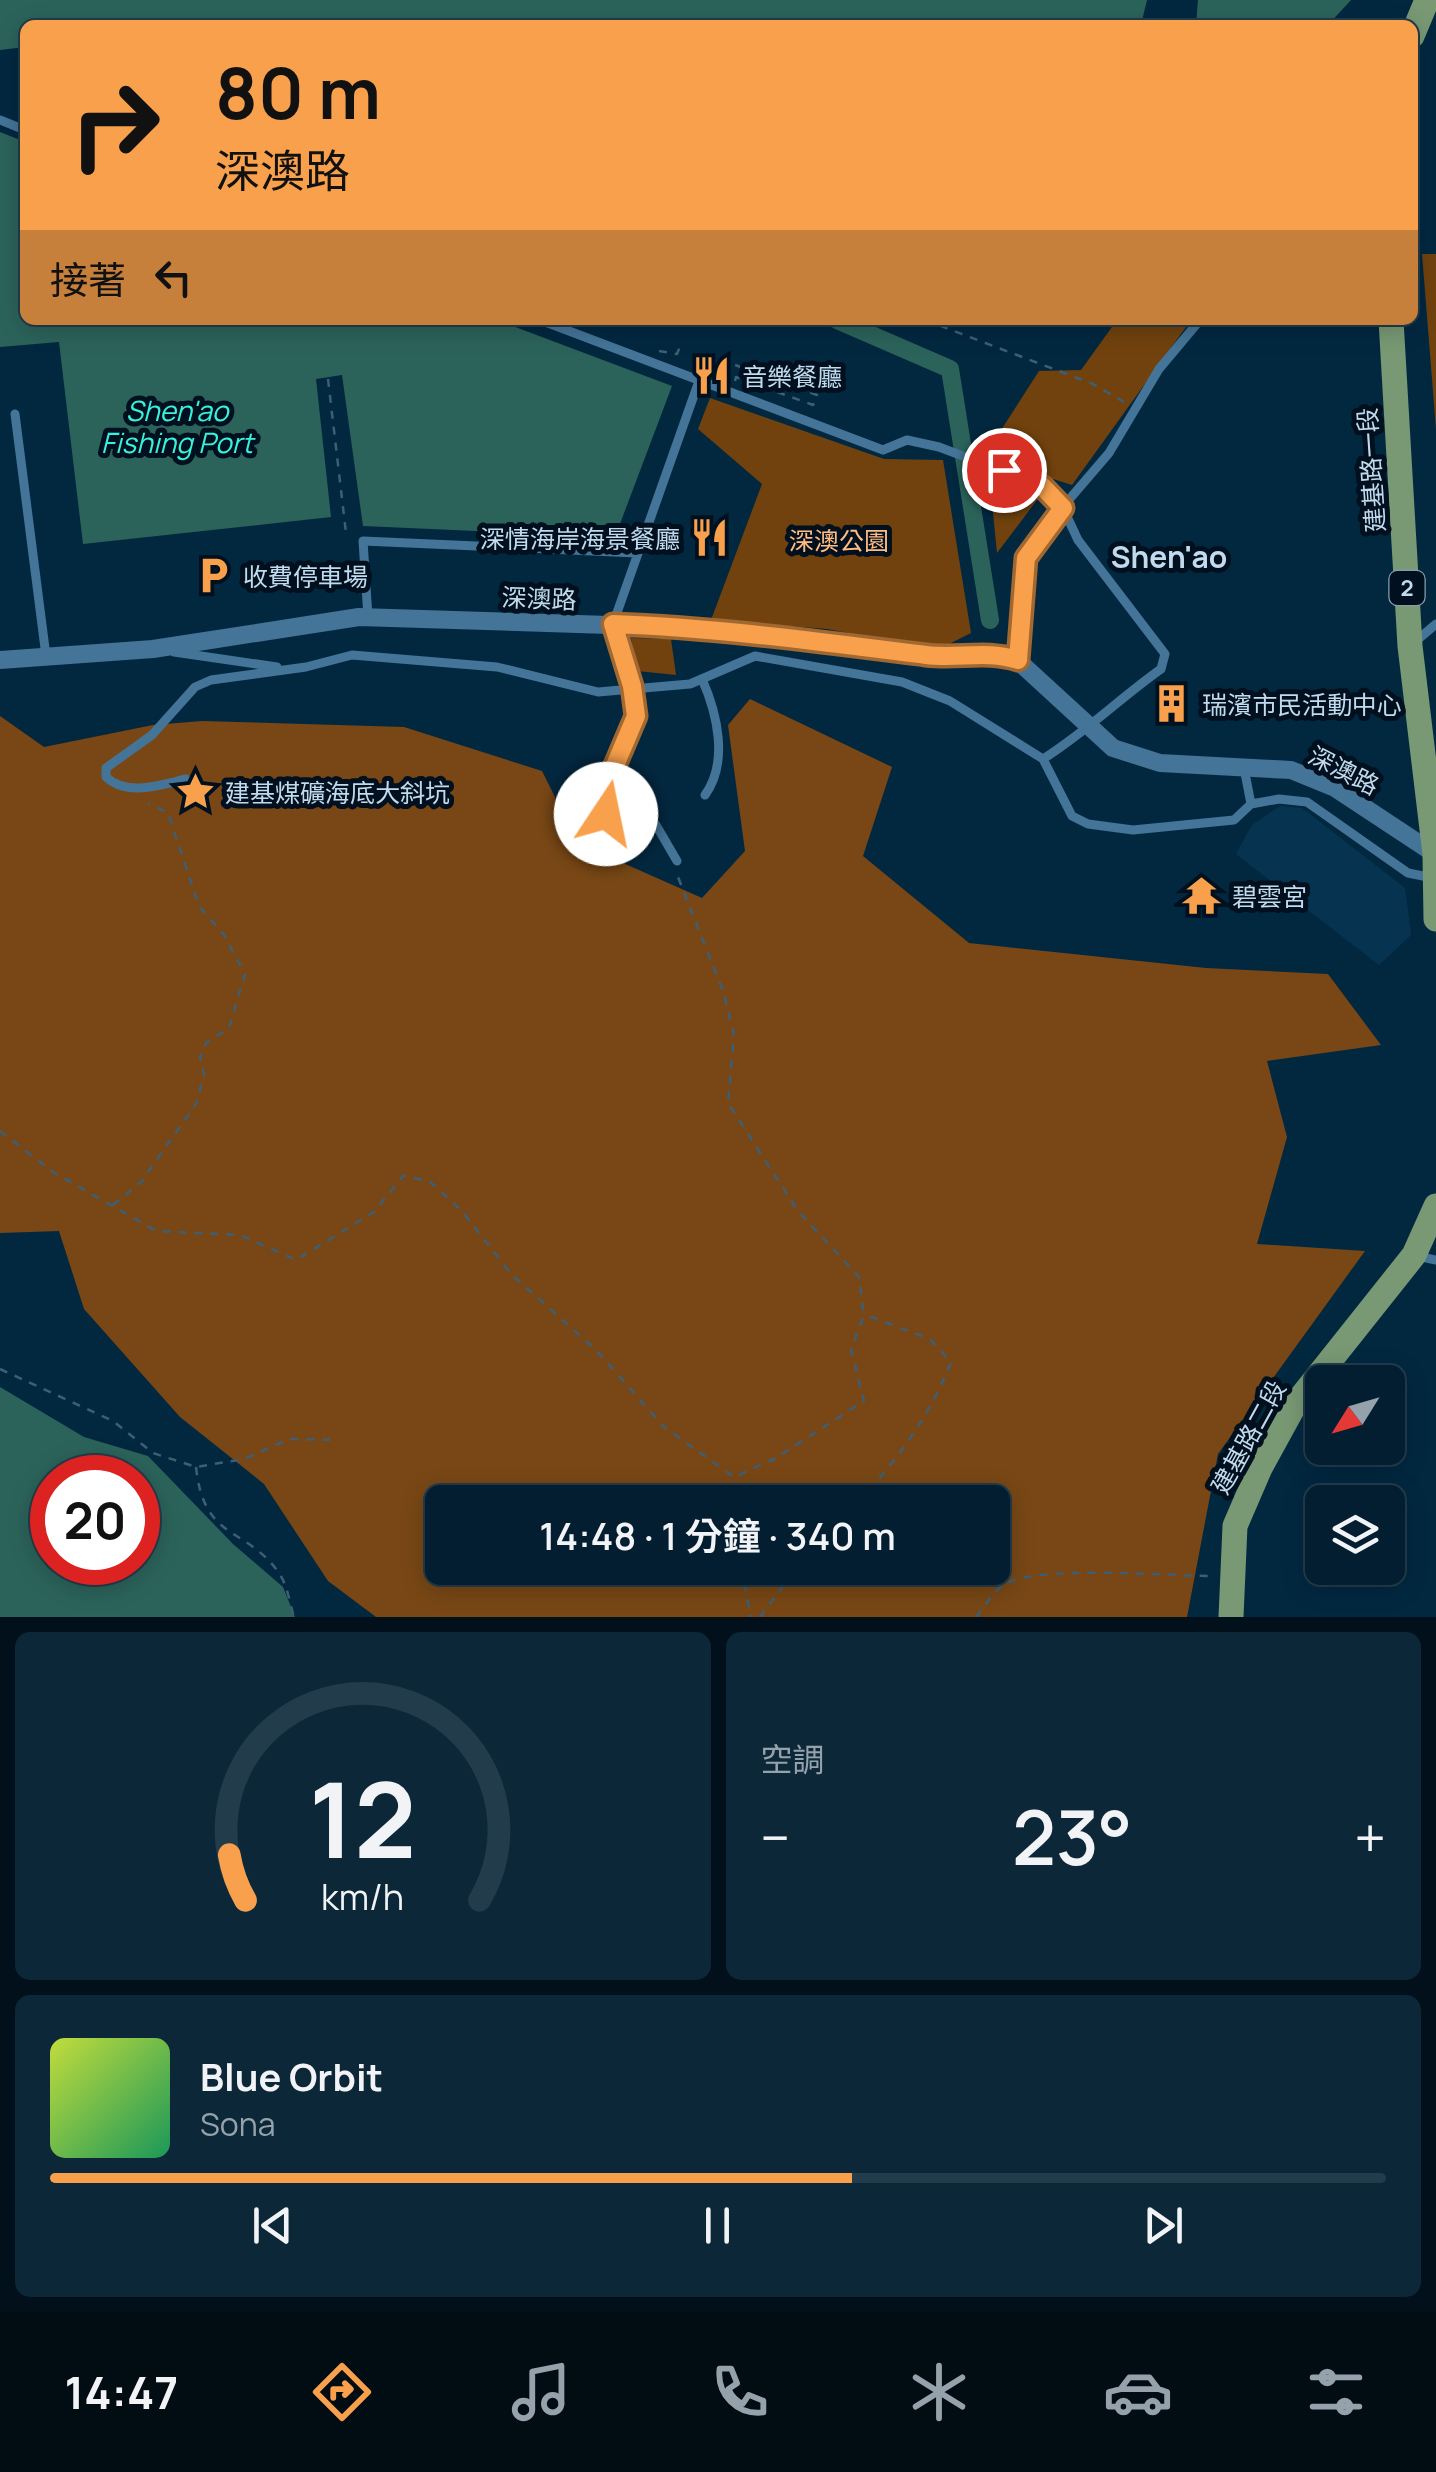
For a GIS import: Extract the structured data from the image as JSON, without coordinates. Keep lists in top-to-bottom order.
{
  "streets": {
    "main road": ["建基路一段", "2", "建基路二段"],
    "street": ["深澳路"]
  },
  "crossings": [
    ["建基路一段", "2"],
    ["建基路一段", "深澳路"],
    ["2", "深澳路"]
  ],
  "districts": ["Shen'ao"],
  "water": ["Shen'ao Fishing Port"],
  "parks": ["深澳公園"],
  "places": {
    "restaurant": ["音樂餐廳", "深情海岸海景餐廳"],
    "parking": ["收費停車場"],
    "building": ["瑞濱市民活動中心"],
    "place": ["建基煤礦海底大斜坑"],
    "temple": ["碧雲宮"]
  },
  "north": "bottom left",
  "page": {
    "turn": ["80 m", "深澳路"],
    "then": "接著",
    "limit": "20",
    "trip": "14:48 · 1 分鐘 · 340 m",
    "tile": "空調",
    "heat": ["−", "23°", "+"],
    "song": ["Blue Orbit", "Sona"],
    "tabs": "14:47",
    "gauge": ["12", "km/h"]
  }
}
